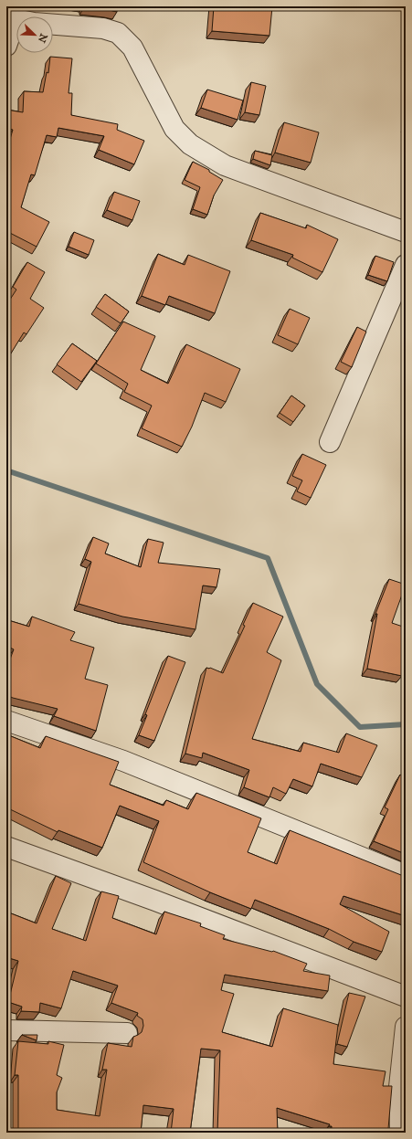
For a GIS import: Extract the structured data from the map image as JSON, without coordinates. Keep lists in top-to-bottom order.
{
  "north": "bottom right"
}
